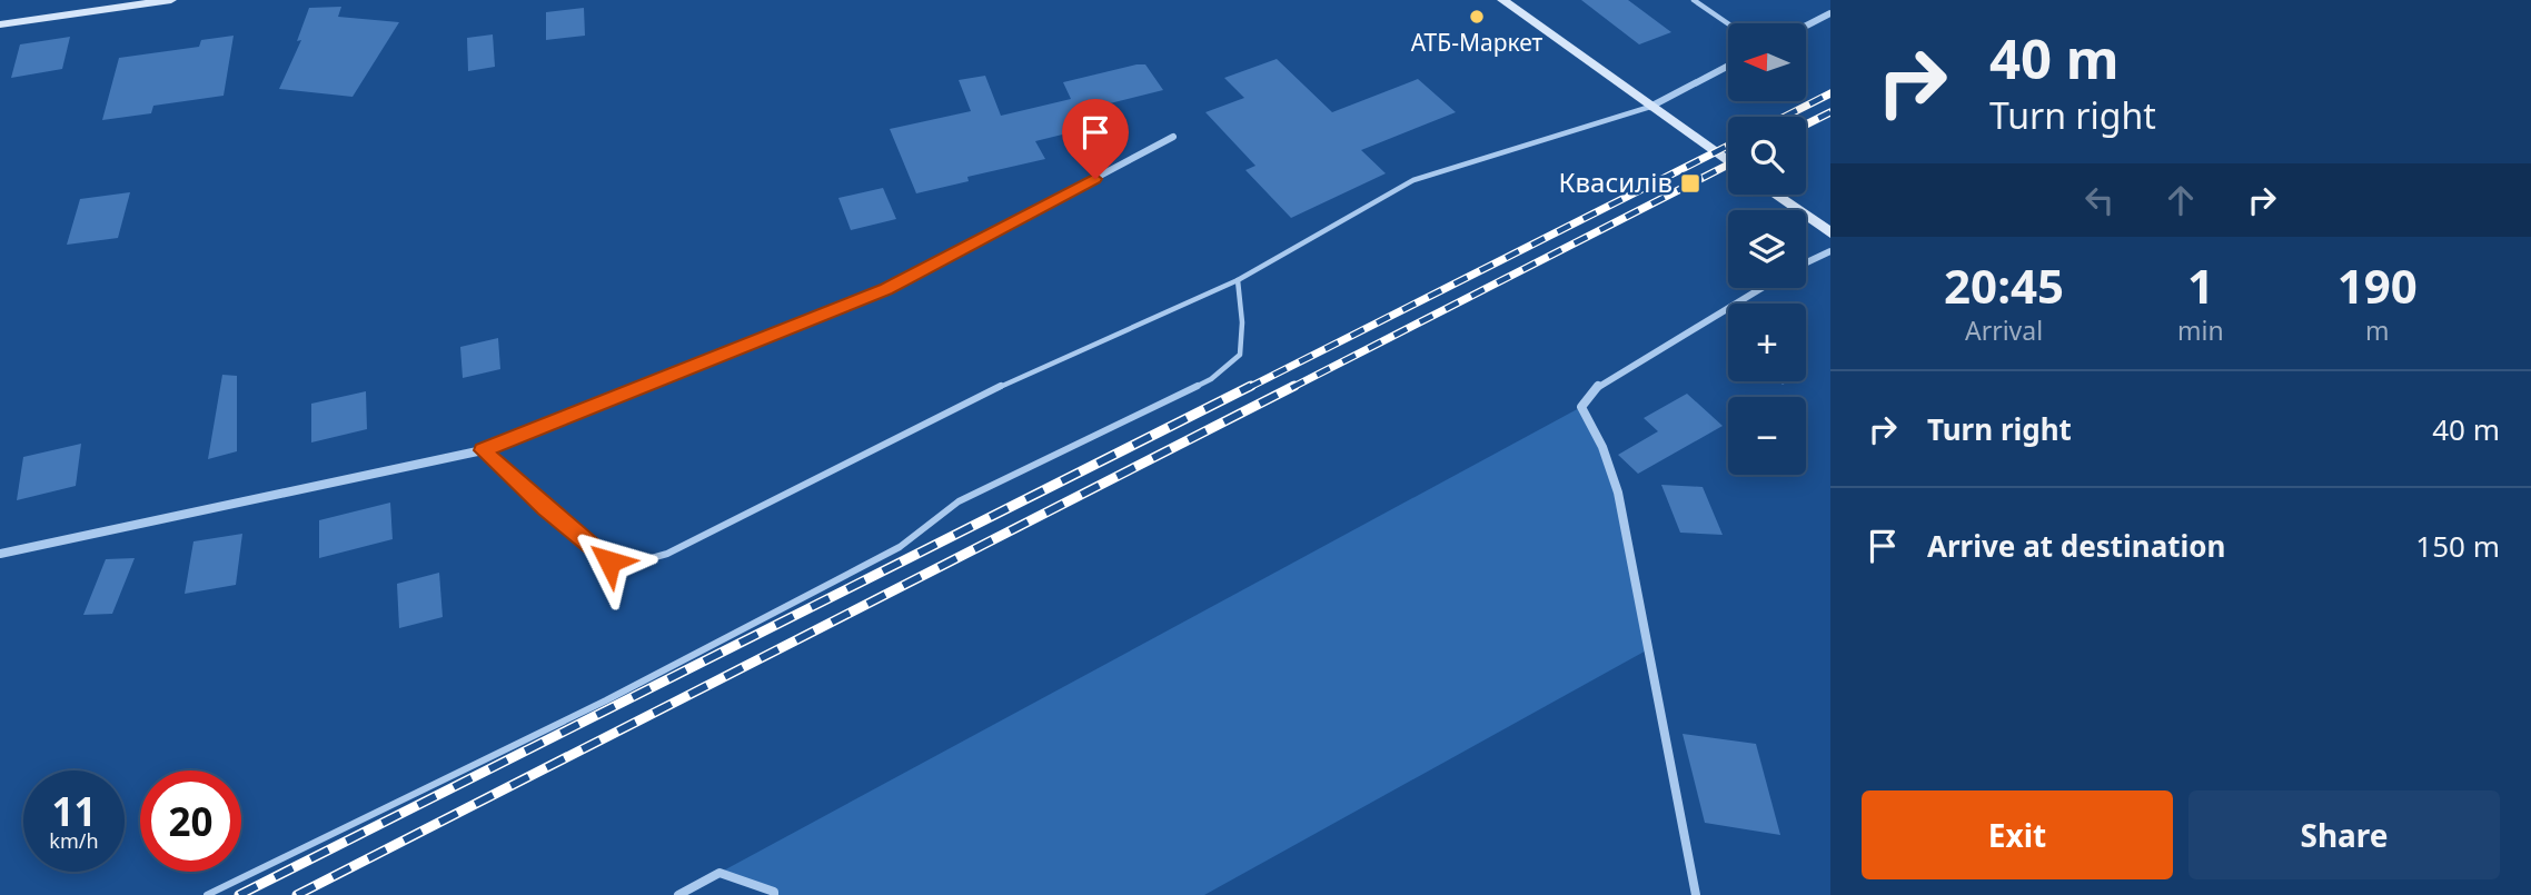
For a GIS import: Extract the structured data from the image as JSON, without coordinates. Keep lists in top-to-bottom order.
{
  "places": {
    "other": ["АТБ-Маркет"],
    "transit": ["Квасилів"]
  },
  "north": "left",
  "page": {
    "turn": ["40 m", "Turn right"],
    "map_buttons": ["+", "−"],
    "eta": [
      "20:45",
      "Arrival",
      "1",
      "min",
      "190",
      "m"
    ],
    "list": [
      {
        "name": "Turn right",
        "value": "40 m"
      },
      {
        "name": "Arrive at destination",
        "value": "150 m"
      }
    ],
    "speed": "11 km/h",
    "limit": "20",
    "buttons": ["Exit", "Share"]
  }
}
